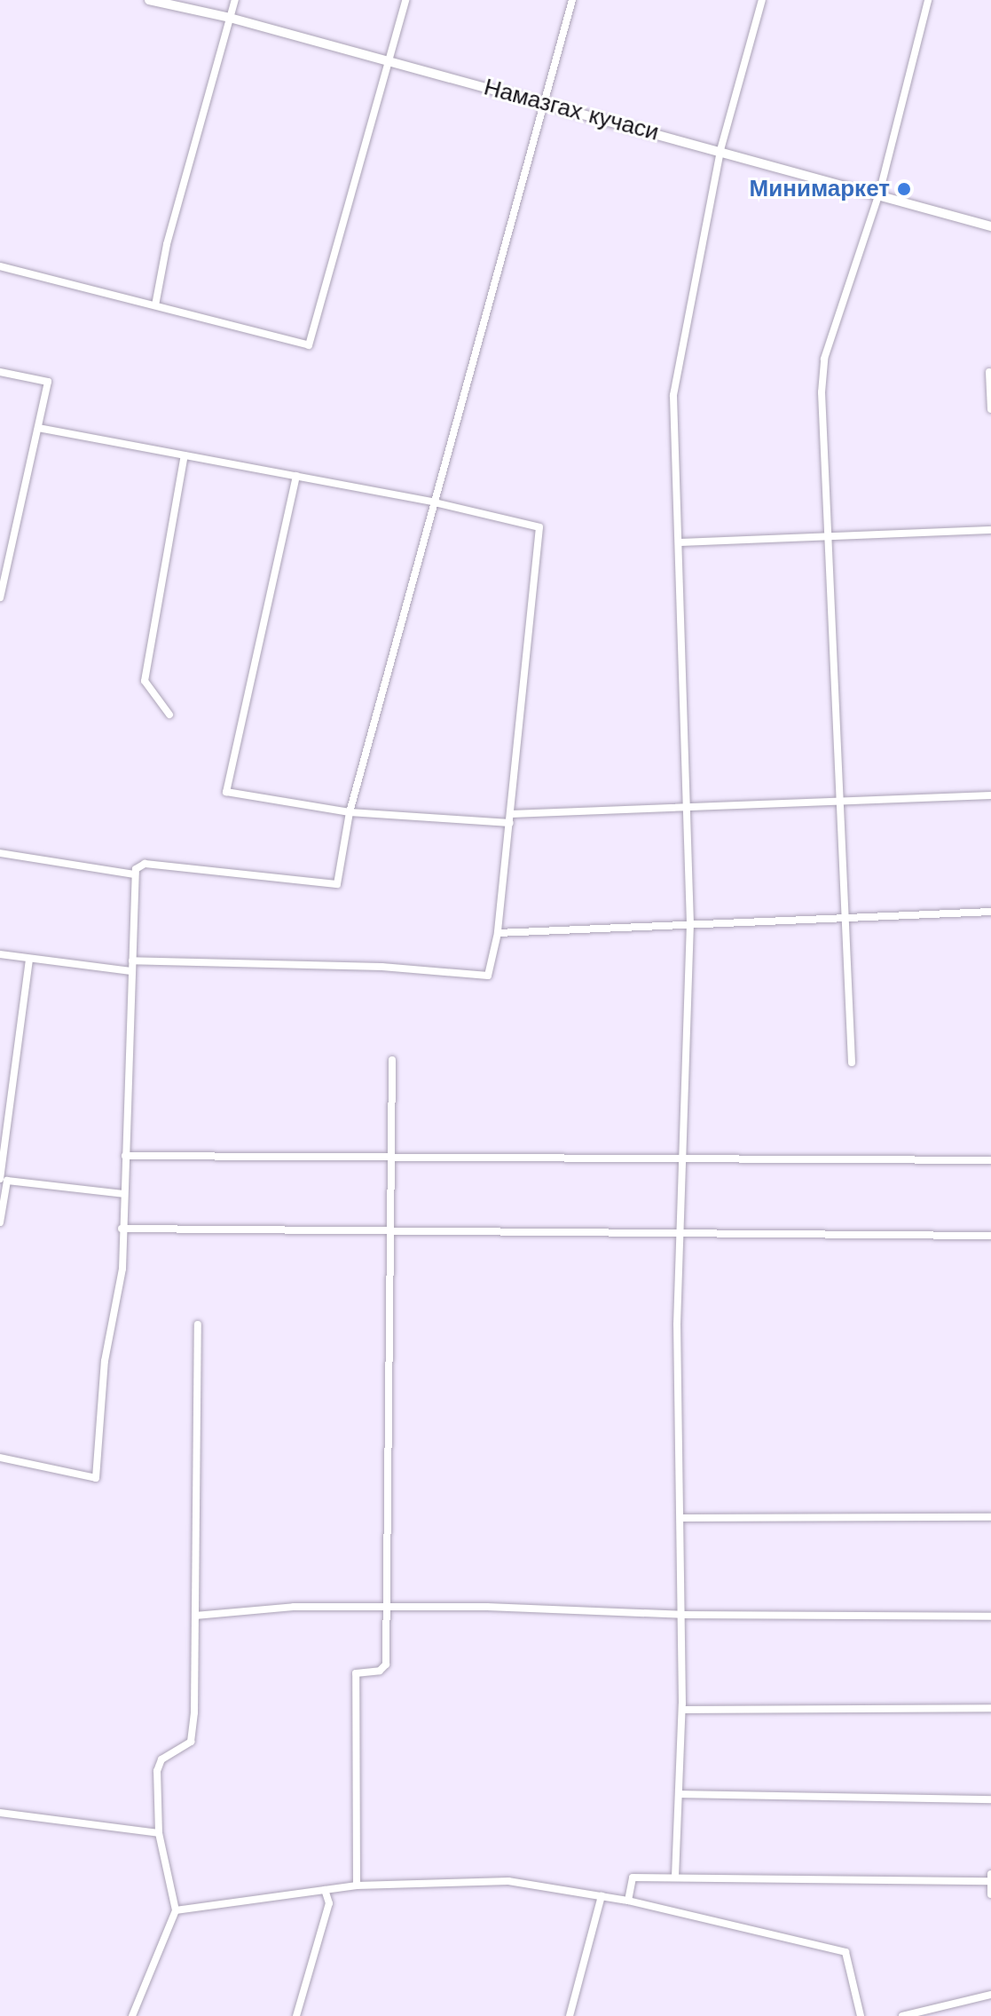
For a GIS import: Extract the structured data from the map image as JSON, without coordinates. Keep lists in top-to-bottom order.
{
  "streets": {
    "street": ["Намазгах кучаси"]
  },
  "places": ["Минимаркет"]
}
